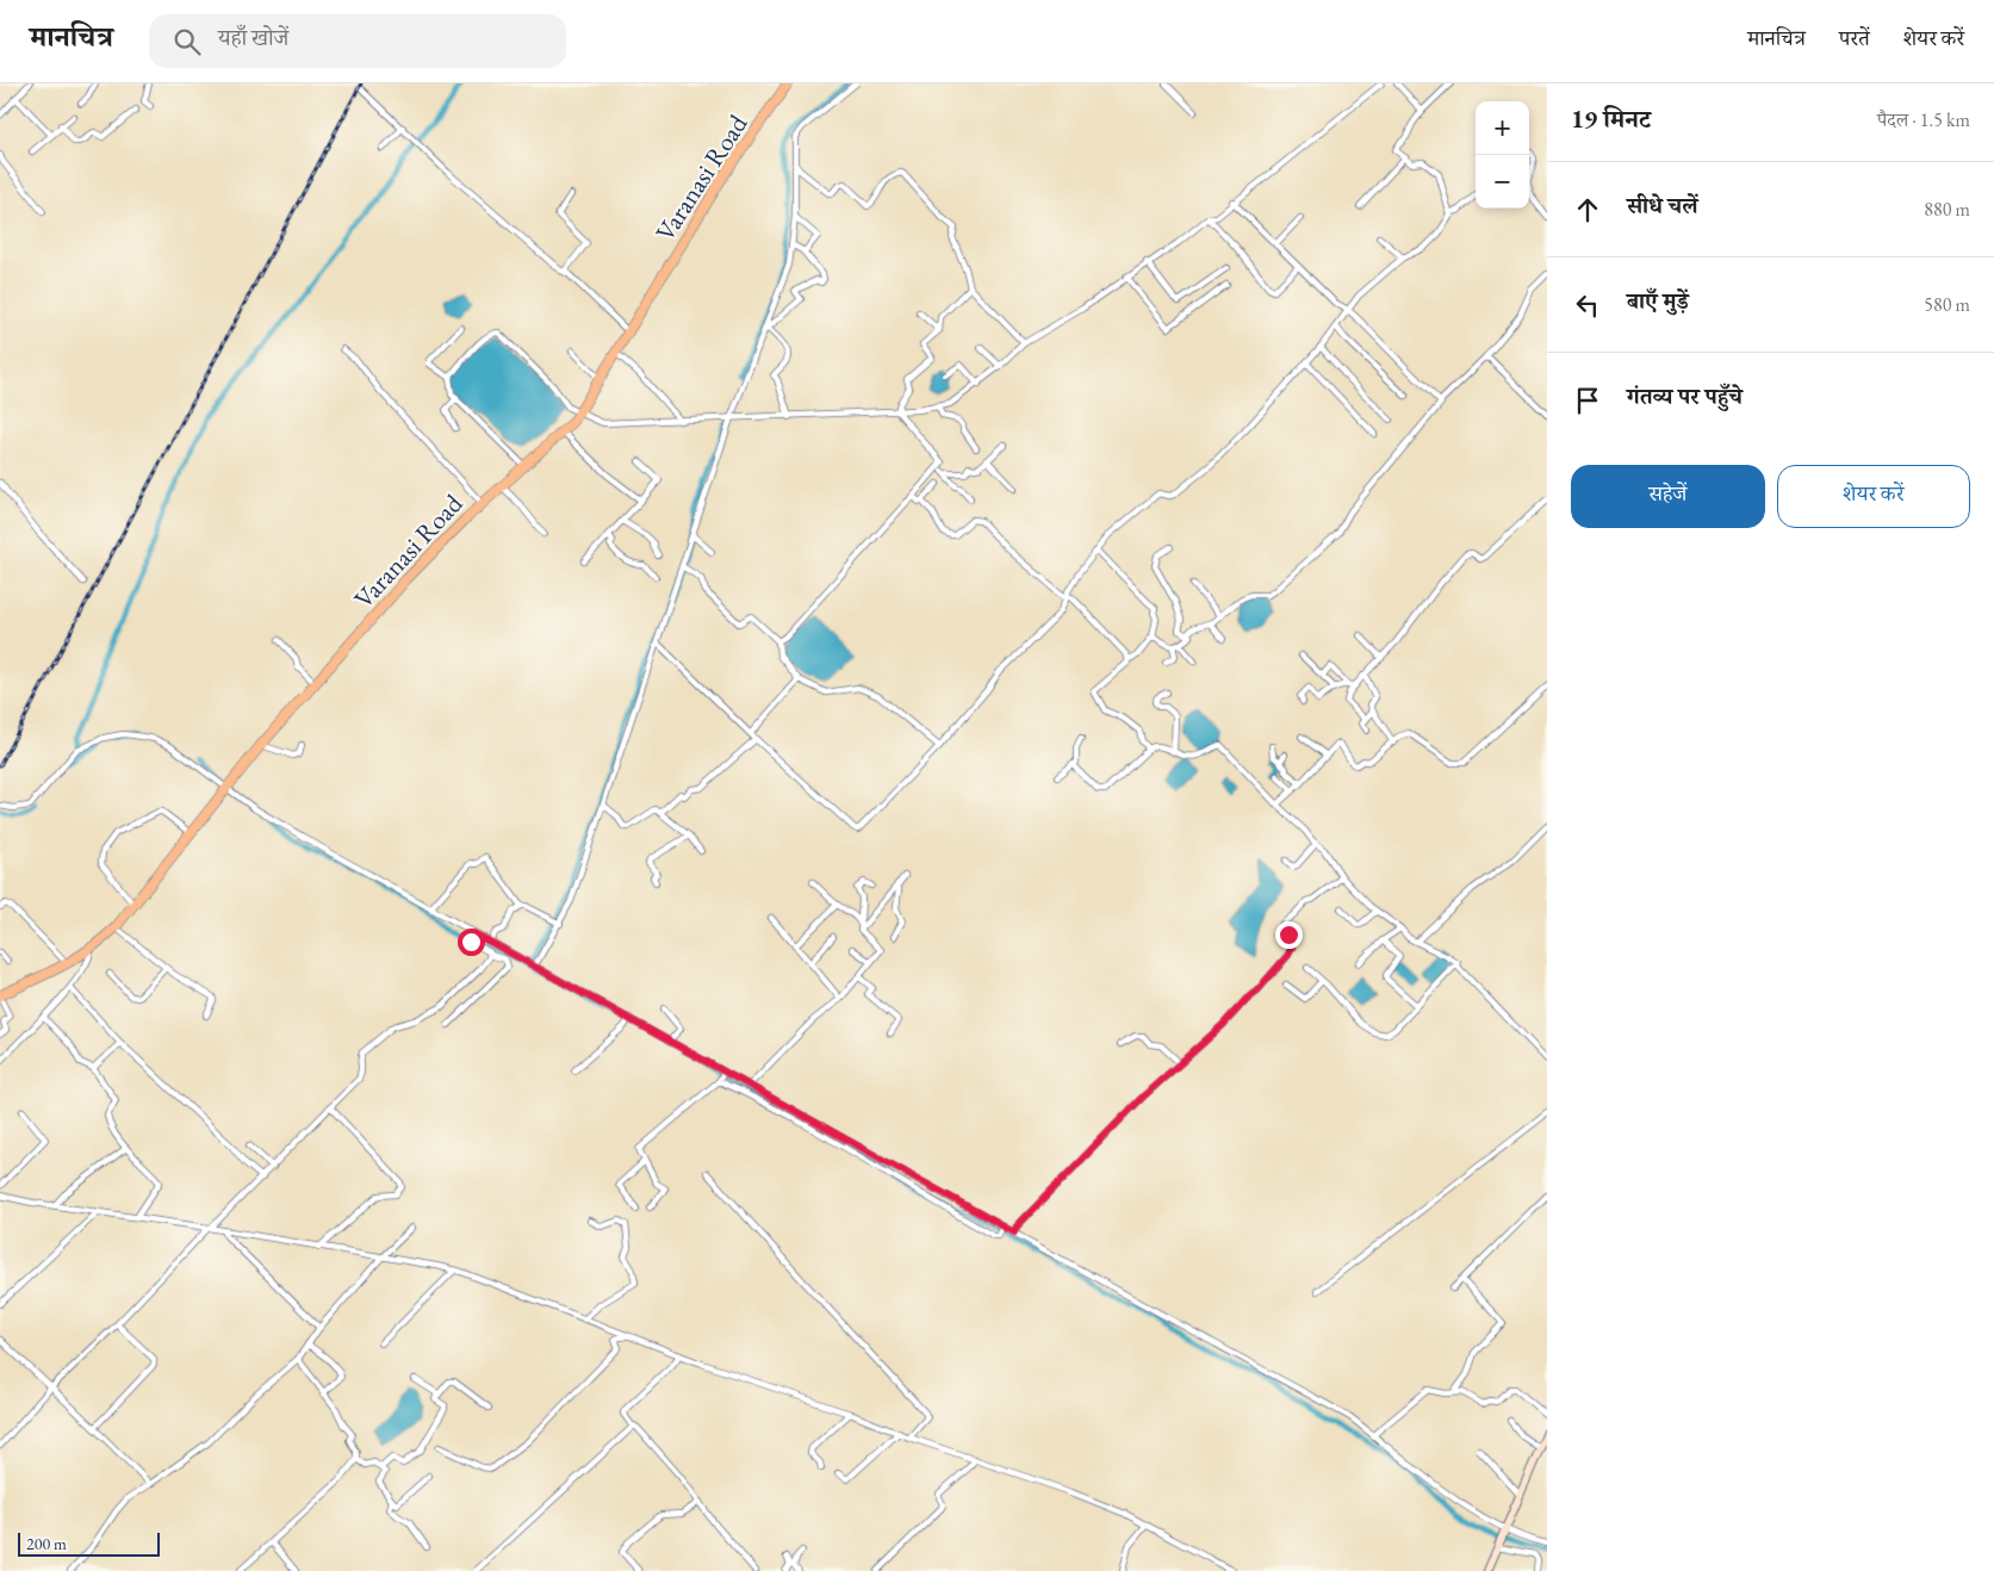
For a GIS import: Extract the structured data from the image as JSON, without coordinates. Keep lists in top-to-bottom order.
{
  "streets": {
    "highway": ["Varanasi Road"]
  },
  "scale_bar": "200 m",
  "page": {
    "header": "मानचित्र",
    "search": "यहाँ खोजें",
    "nav": ["मानचित्र", "परतें", "शेयर करें"],
    "heading": ["19 मिनट", "पैदल · 1.5 km"],
    "map_buttons": ["+", "−"],
    "list": [
      ["सीधे चलें", "880 m"],
      ["बाएँ मुड़ें", "580 m"],
      "गंतव्य पर पहुँचे"
    ],
    "buttons": ["सहेजें", "शेयर करें"],
    "scale": "200 m"
  }
}
